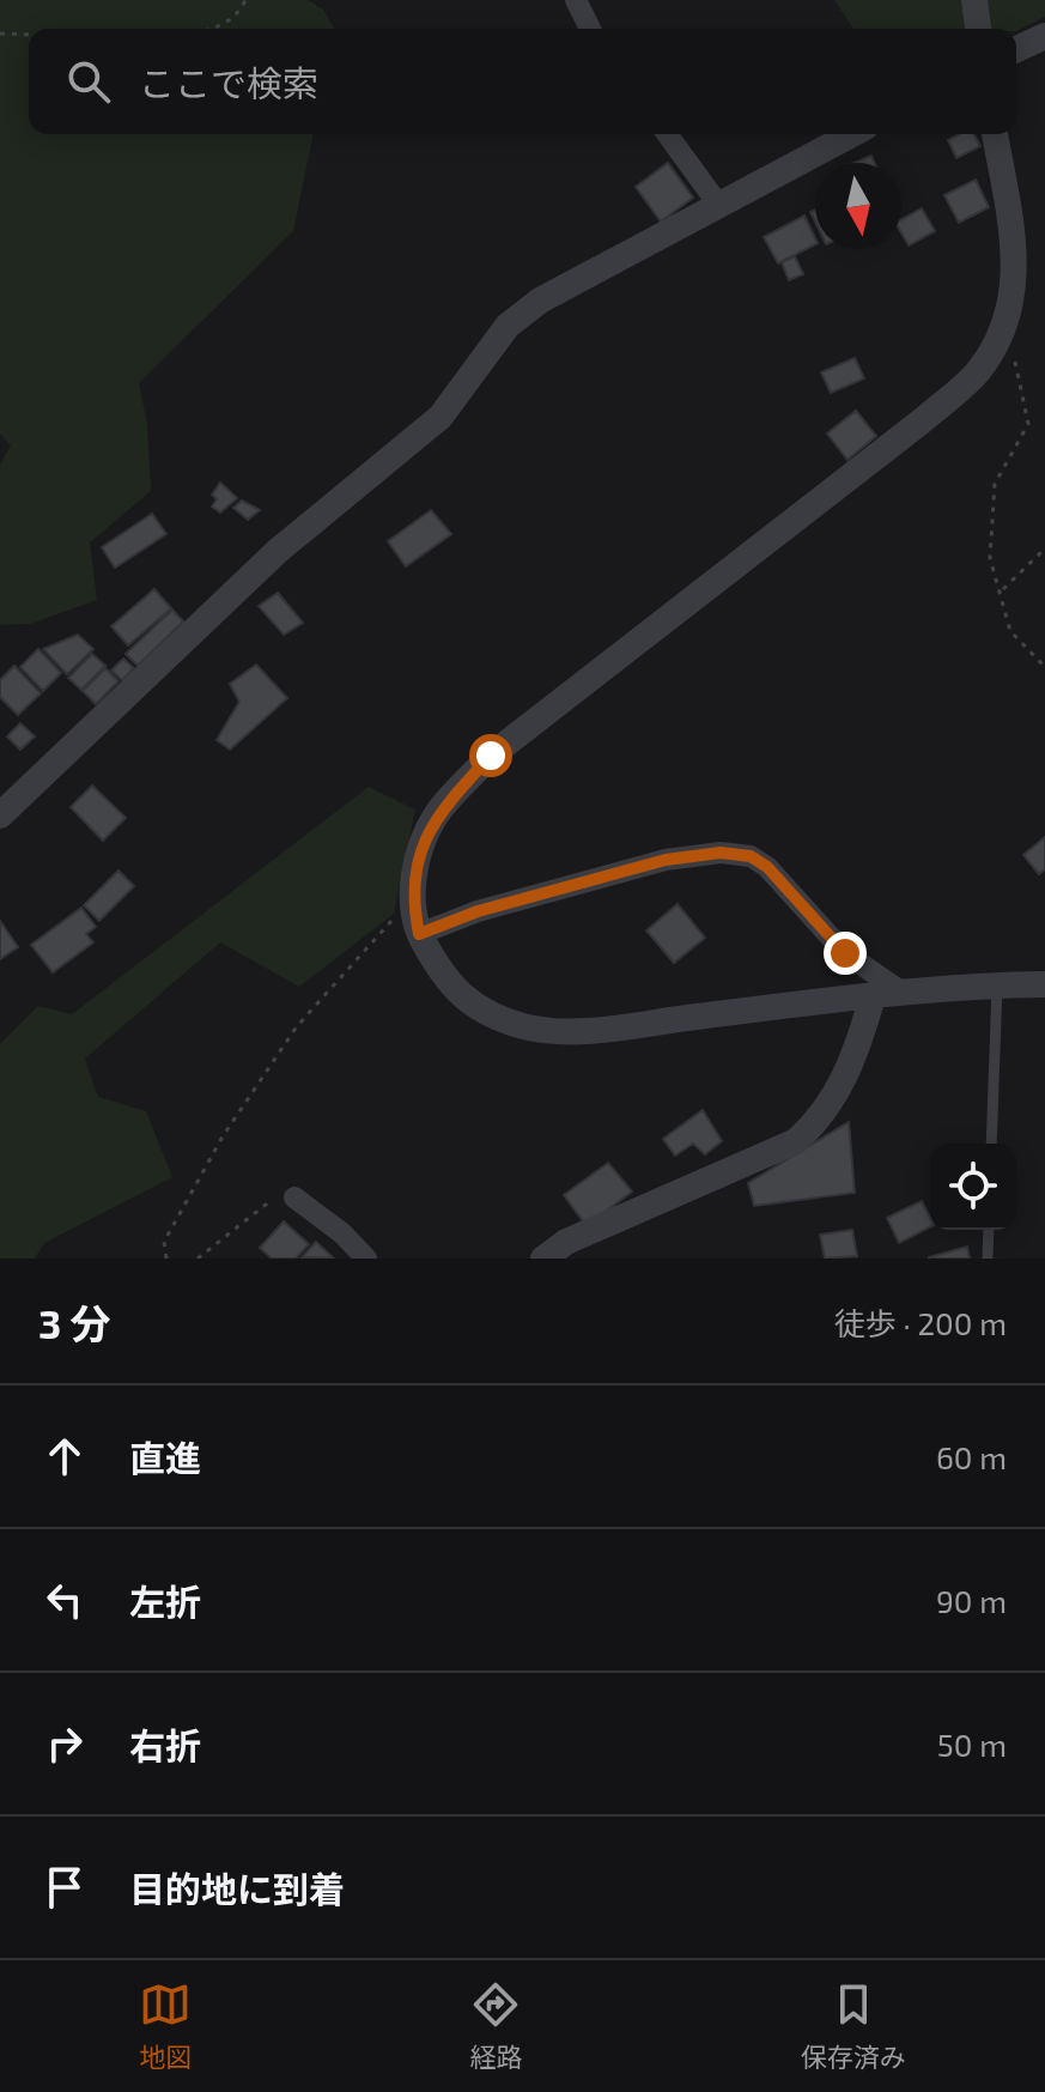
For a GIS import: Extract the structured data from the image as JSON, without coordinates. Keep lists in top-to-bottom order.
{
  "north": "bottom",
  "page": {
    "search": "ここで検索",
    "heading": ["3 分", "徒歩 · 200 m"],
    "list": [
      ["直進", "60 m"],
      ["左折", "90 m"],
      ["右折", "50 m"],
      "目的地に到着"
    ],
    "nav": ["地図", "経路", "保存済み"]
  }
}
